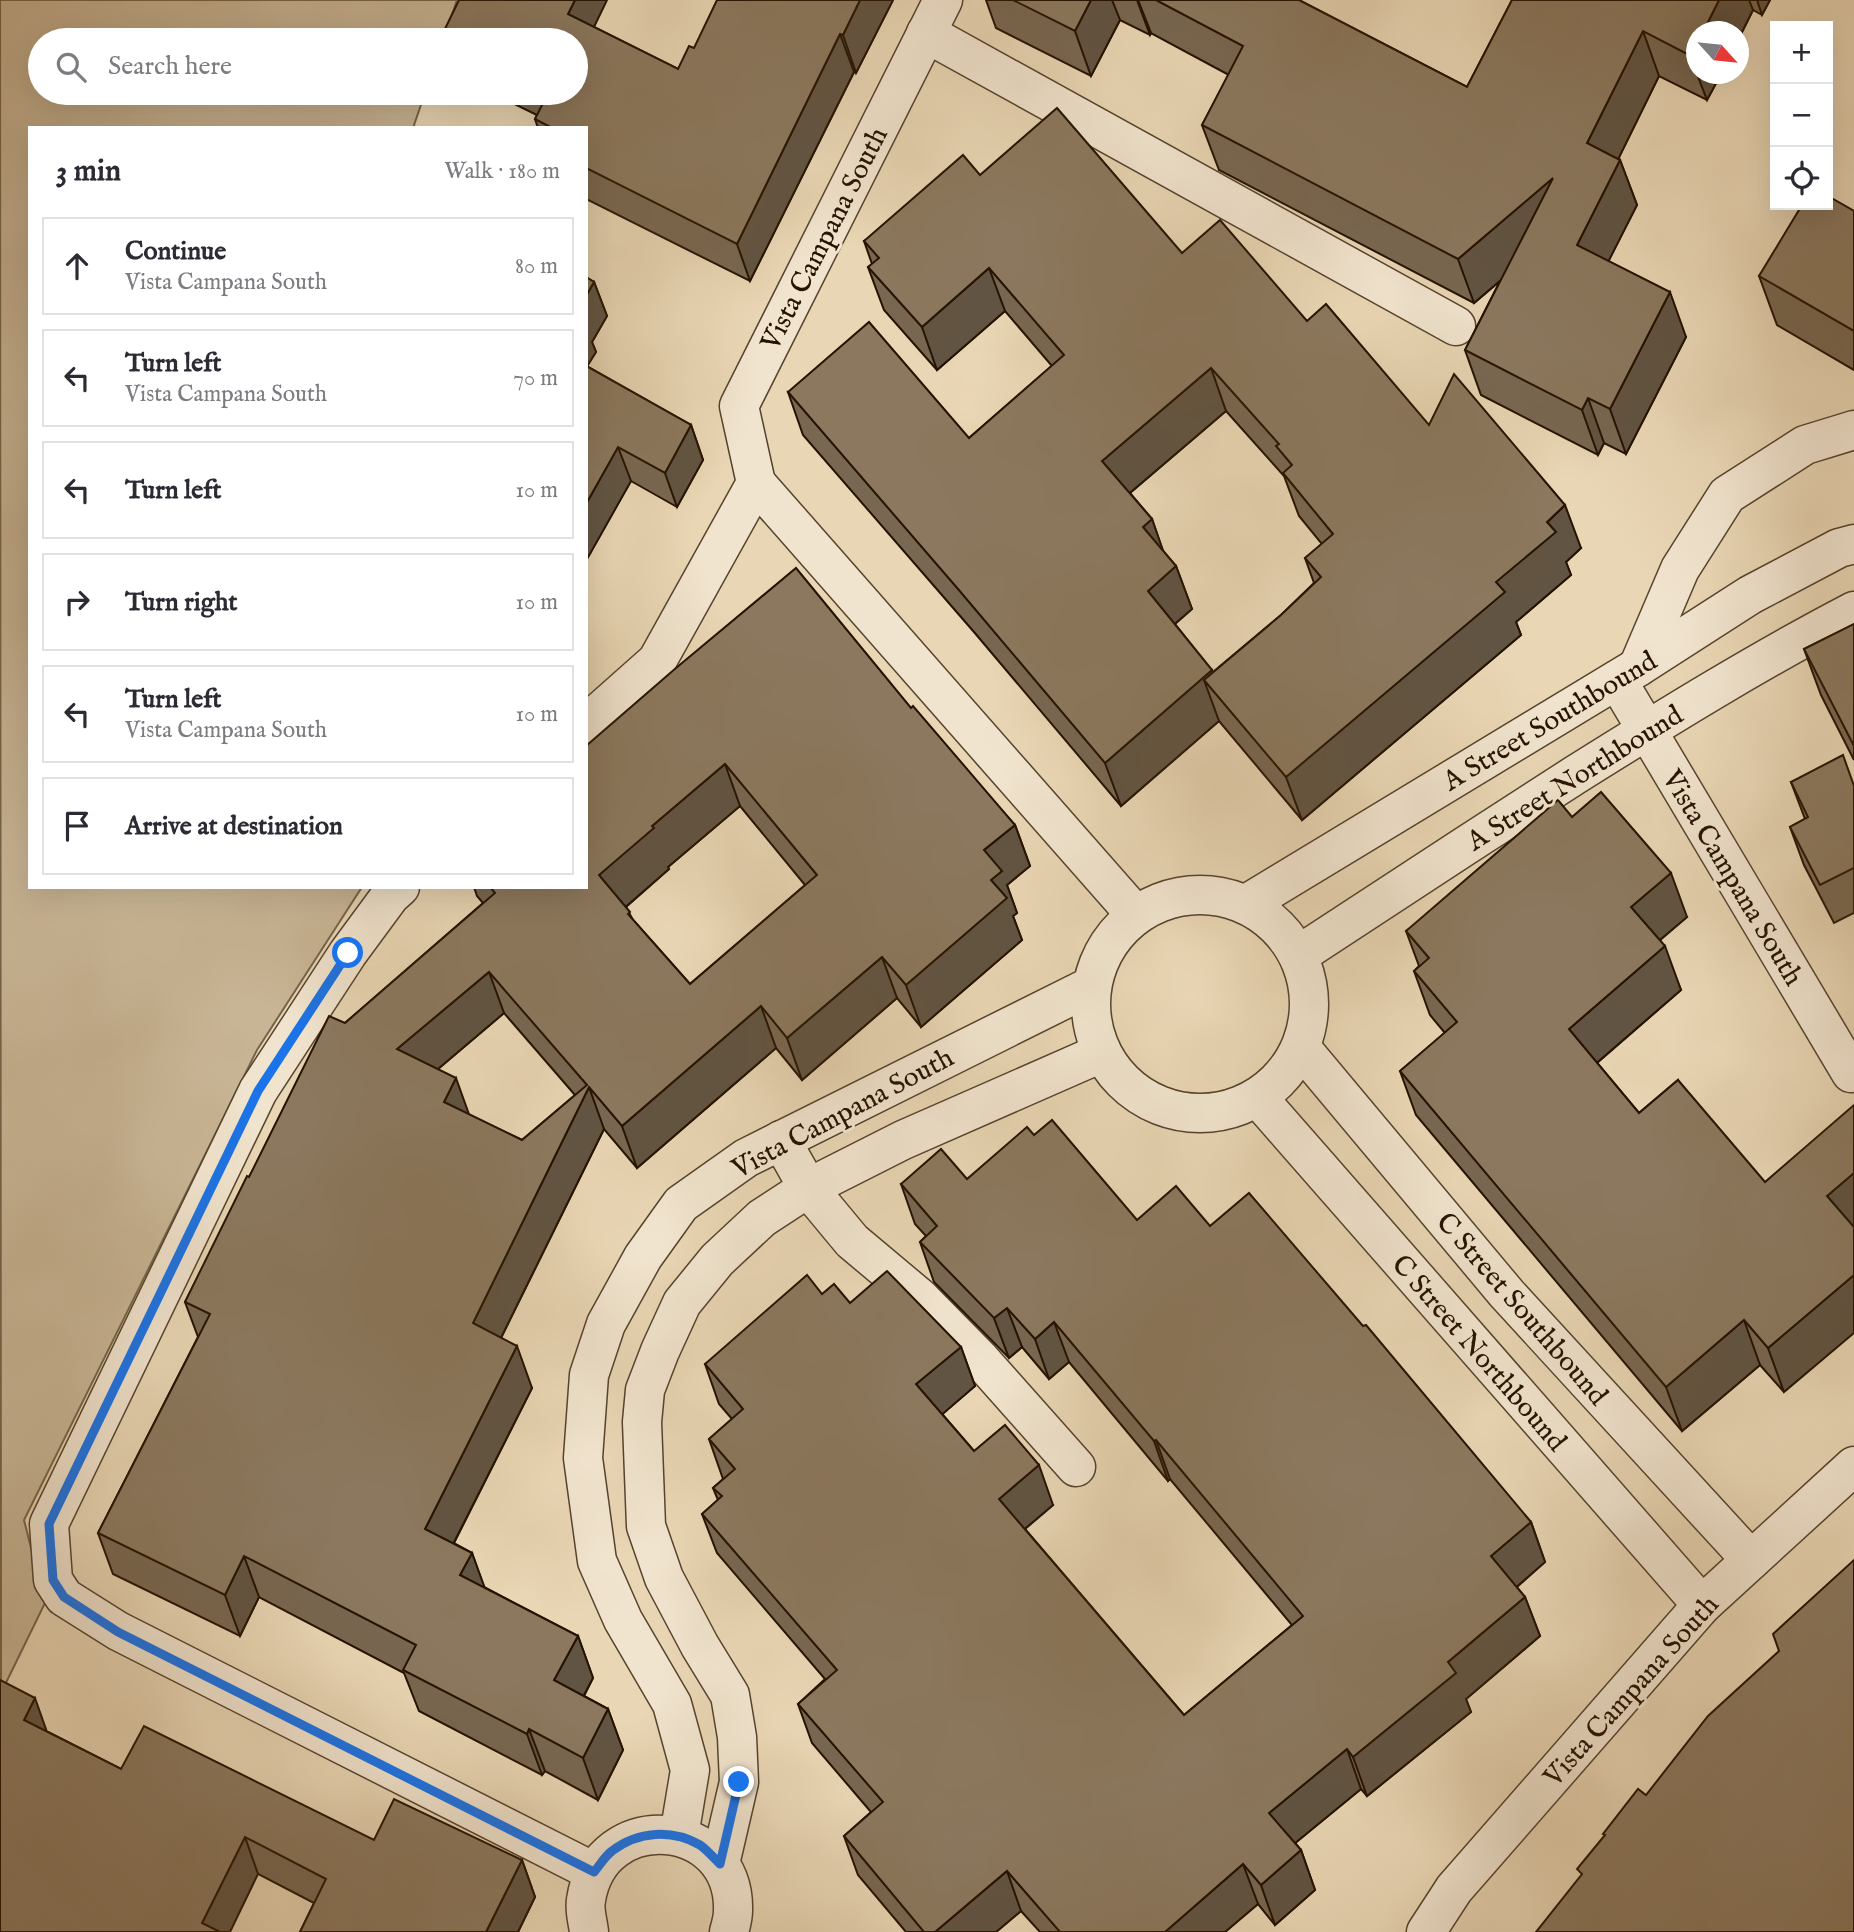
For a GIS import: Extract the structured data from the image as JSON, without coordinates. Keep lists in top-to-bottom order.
{
  "streets": {
    "street": [
      "Vista Campana South",
      "A Street Southbound",
      "A Street Northbound",
      "C Street Southbound",
      "C Street Northbound"
    ]
  },
  "crossings": [
    ["Vista Campana South", "A Street Southbound"],
    ["Vista Campana South", "A Street Northbound"],
    ["Vista Campana South", "C Street Southbound"],
    ["Vista Campana South", "C Street Northbound"],
    ["A Street Southbound", "A Street Northbound"],
    ["A Street Southbound", "C Street Southbound"],
    ["A Street Southbound", "C Street Northbound"],
    ["A Street Northbound", "C Street Southbound"],
    ["A Street Northbound", "C Street Northbound"],
    ["C Street Southbound", "C Street Northbound"]
  ],
  "north": "bottom right",
  "page": {
    "map_buttons": ["+", "−"],
    "search": "Search here",
    "heading": ["3 min", "Walk · 180 m"],
    "list": [
      ["Continue", "Vista Campana South", "80 m"],
      ["Turn left", "Vista Campana South", "70 m"],
      ["Turn left", "10 m"],
      ["Turn right", "10 m"],
      ["Turn left", "Vista Campana South", "10 m"],
      "Arrive at destination"
    ]
  }
}
